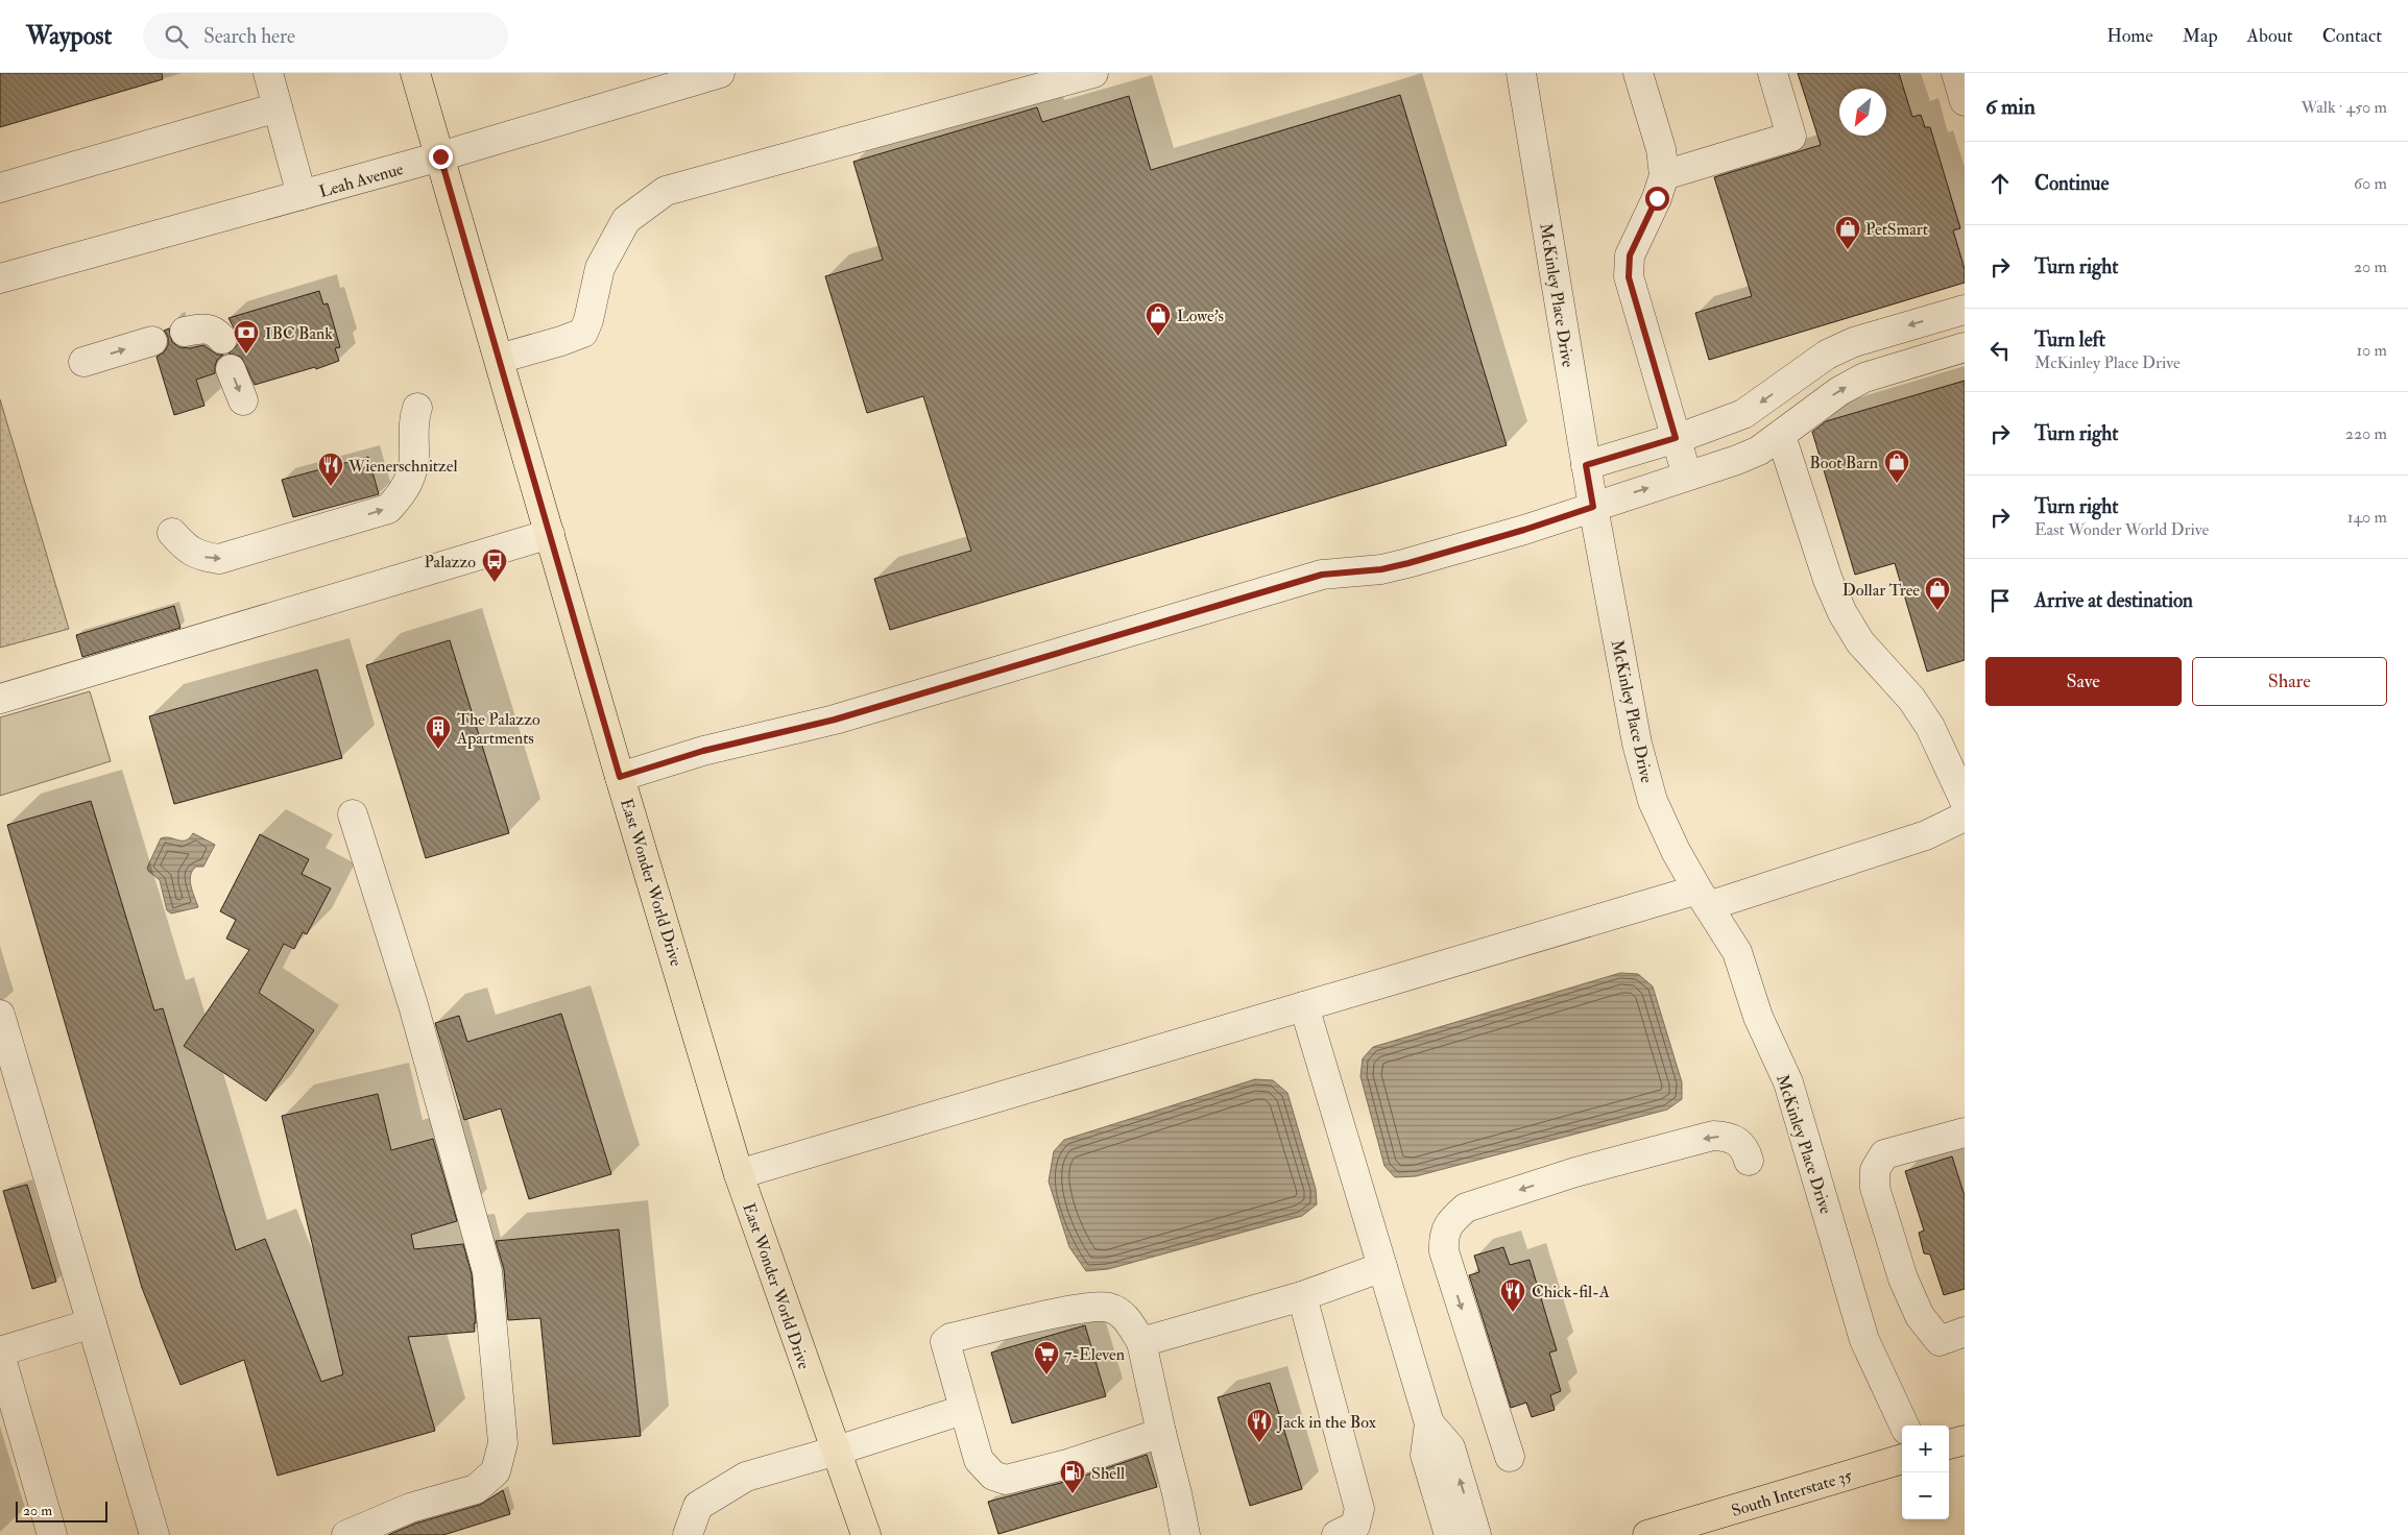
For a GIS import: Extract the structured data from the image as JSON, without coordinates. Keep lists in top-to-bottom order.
{
  "streets": {
    "main road": ["East Wonder World Drive", "South Interstate 35"],
    "street": ["Leah Avenue", "McKinley Place Drive"]
  },
  "crossings": [
    ["Leah Avenue", "East Wonder World Drive"]
  ],
  "places": {
    "shop": [
      "PetSmart",
      "Lowe's",
      "Boot Barn",
      "Dollar Tree"
    ],
    "bank": ["IBC Bank"],
    "restaurant": ["Wienerschnitzel", "Chick-fil-A", "Jack in the Box"],
    "bus stop": ["Palazzo"],
    "building": ["The Palazzo Apartments"],
    "supermarket": ["7-Eleven"],
    "fuel station": ["Shell"]
  },
  "scale_bar": "20 m",
  "north": "bottom left",
  "page": {
    "header": "Waypost",
    "search": "Search here",
    "nav": [
      "Home",
      "Map",
      "About",
      "Contact"
    ],
    "heading": ["6 min", "Walk · 450 m"],
    "list": [
      ["Continue", "60 m"],
      ["Turn right", "20 m"],
      ["Turn left", "McKinley Place Drive", "10 m"],
      ["Turn right", "220 m"],
      ["Turn right", "East Wonder World Drive", "140 m"],
      "Arrive at destination"
    ],
    "buttons": ["Save", "Share"],
    "map_buttons": ["+", "−"],
    "scale": "20 m"
  }
}
